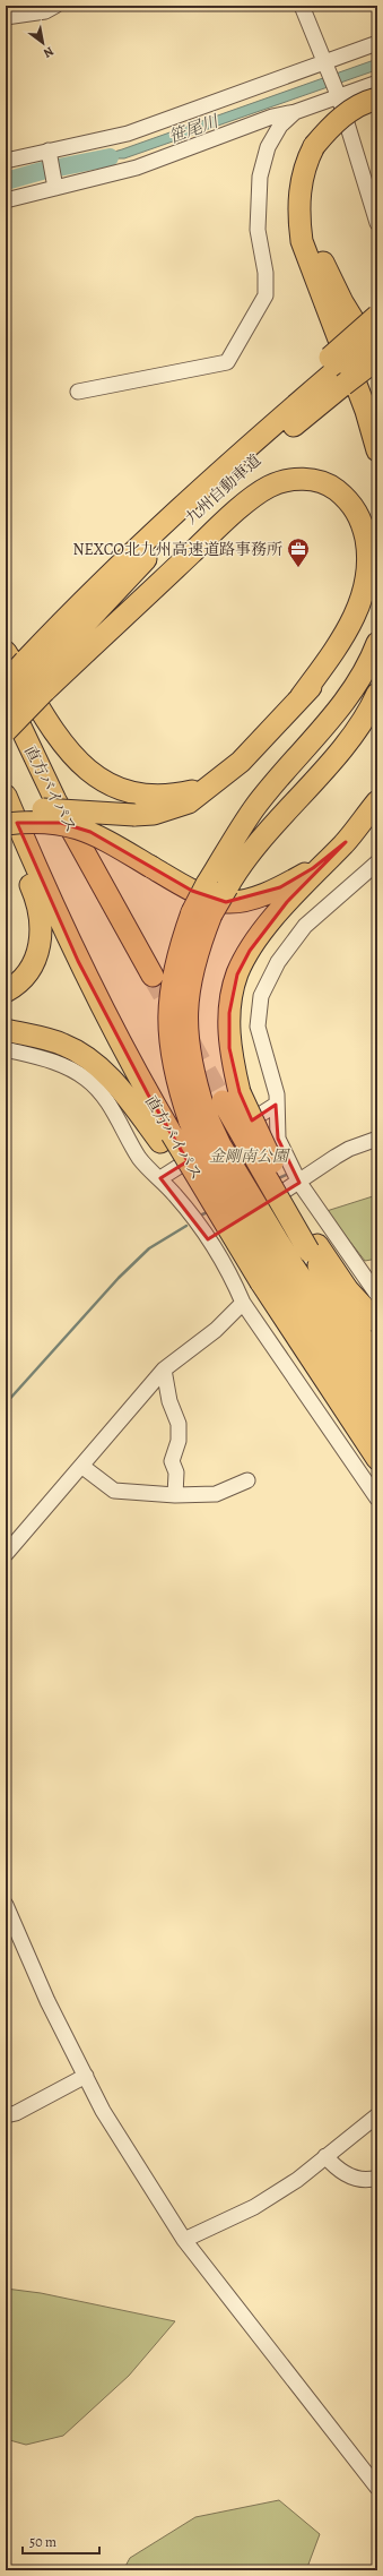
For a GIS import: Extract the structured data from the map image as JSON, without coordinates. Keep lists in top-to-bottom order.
{
  "streets": {
    "highway": ["九州自動車道", "直方バイパス"]
  },
  "water": ["笹尾川"],
  "parks": ["金剛南公園"],
  "places": {
    "office": ["NEXCO北九州高速道路事務所"]
  },
  "scale_bar": "50 m",
  "north": "bottom right"
}
